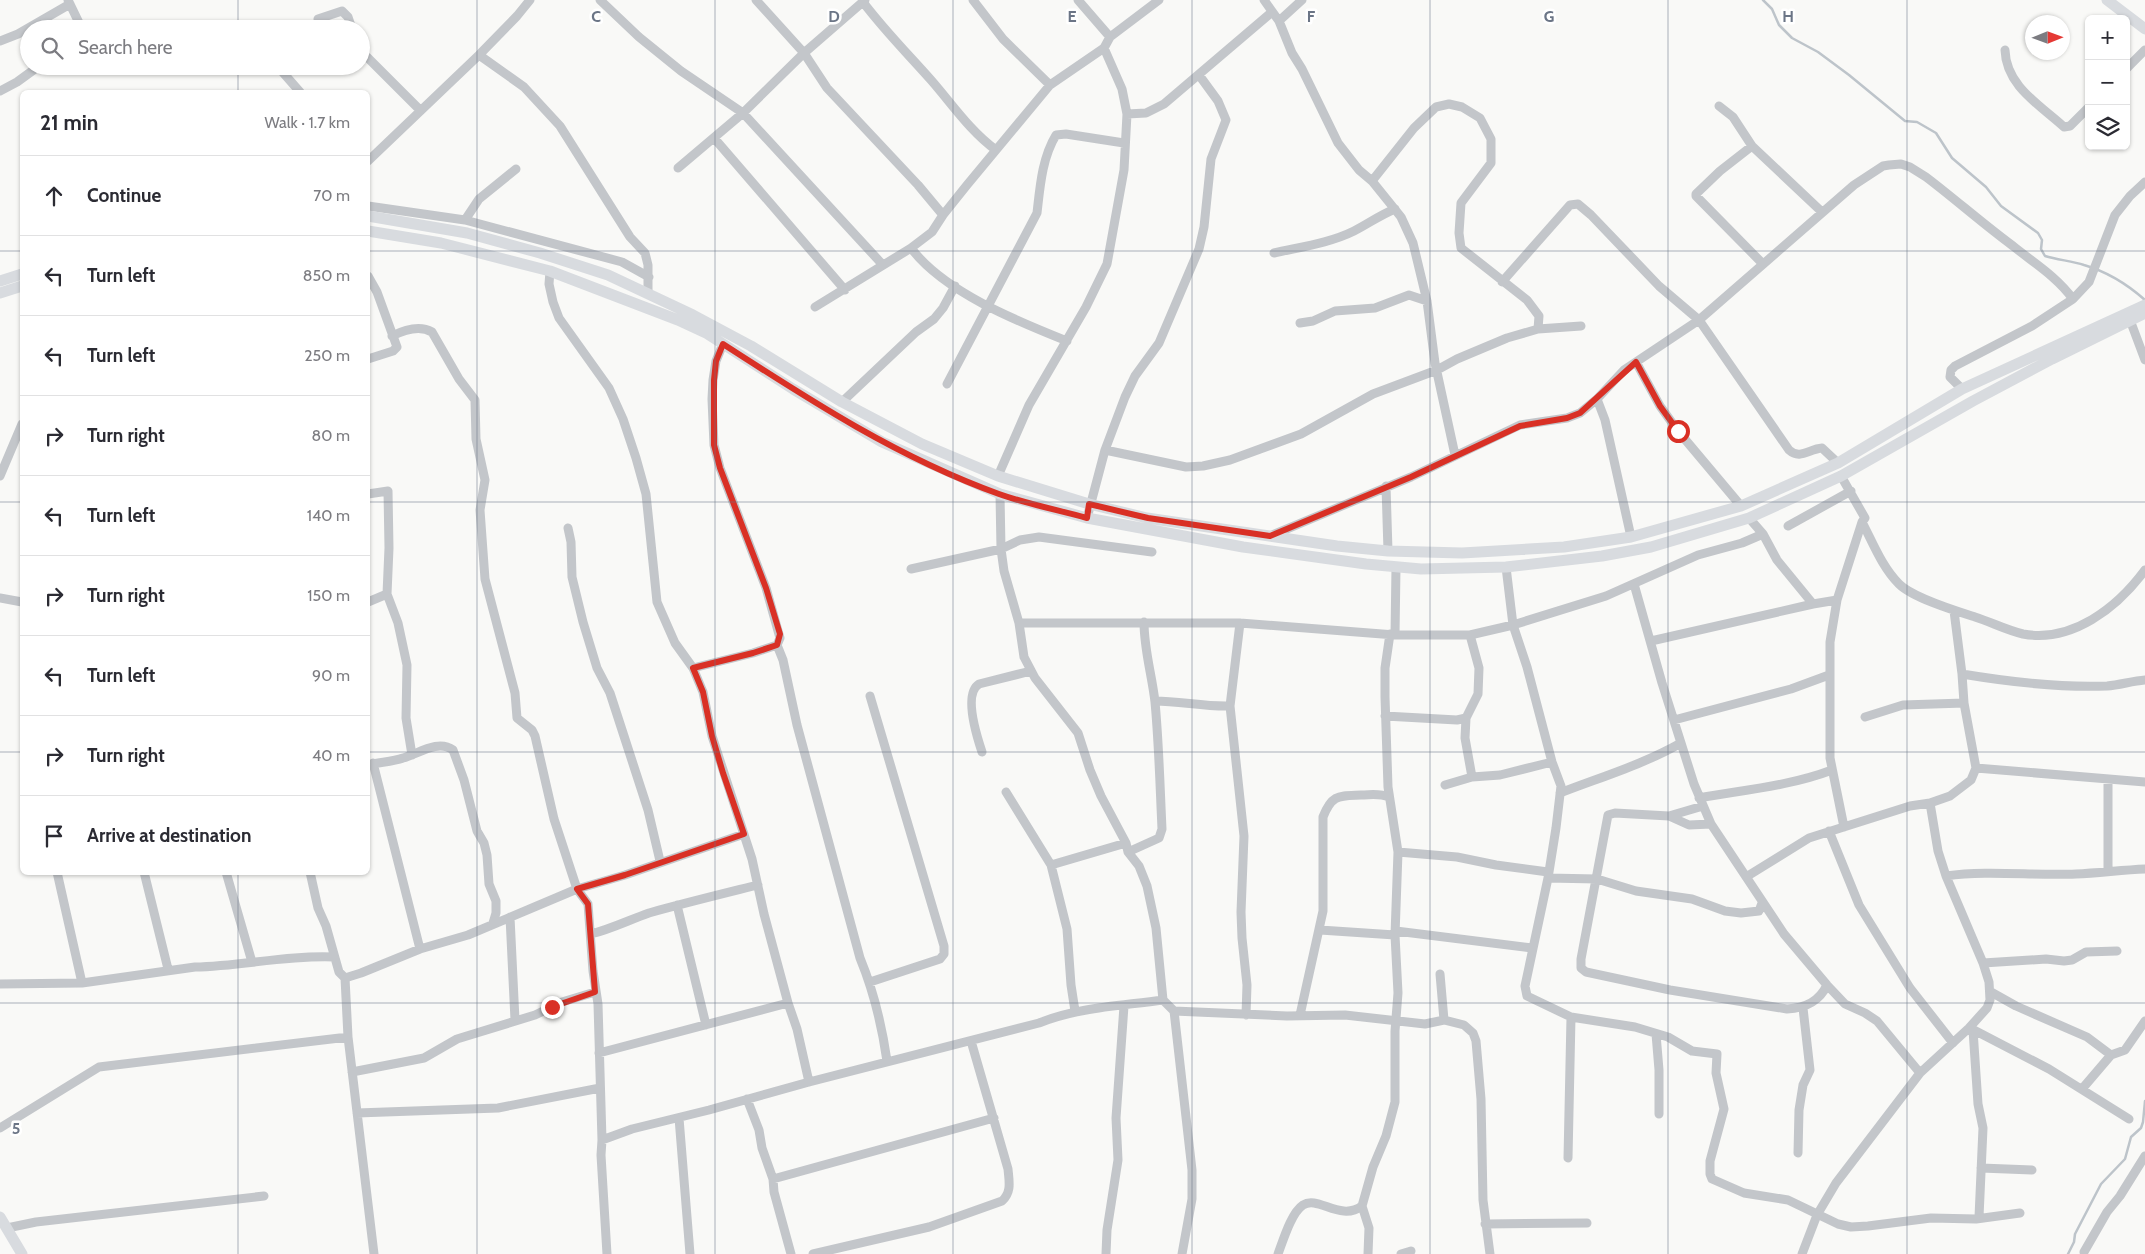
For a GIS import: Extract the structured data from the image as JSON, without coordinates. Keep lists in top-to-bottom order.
{
  "north": "right",
  "page": {
    "map_buttons": ["+", "−"],
    "search": "Search here",
    "heading": ["21 min", "Walk · 1.7 km"],
    "list": [
      ["Continue", "70 m"],
      ["Turn left", "850 m"],
      ["Turn left", "250 m"],
      ["Turn right", "80 m"],
      ["Turn left", "140 m"],
      ["Turn right", "150 m"],
      ["Turn left", "90 m"],
      ["Turn right", "40 m"],
      "Arrive at destination"
    ]
  },
  "grid": {
    "columns": [
      "C",
      "D",
      "E",
      "F",
      "G",
      "H"
    ],
    "rows": ["5"]
  }
}
